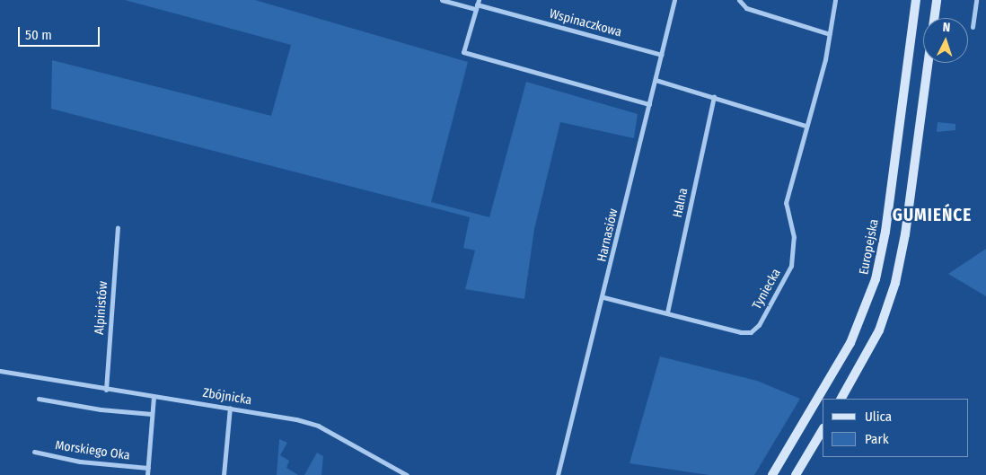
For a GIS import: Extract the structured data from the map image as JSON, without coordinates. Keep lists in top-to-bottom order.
{
  "streets": {
    "main road": ["Europejska"],
    "street": [
      "Wspinaczkowa",
      "Halna",
      "Harnasiów",
      "Tyniecka",
      "Alpinistów",
      "Zbójnicka",
      "Morskiego Oka"
    ]
  },
  "crossings": [
    ["Wspinaczkowa", "Harnasiów"],
    ["Halna", "Tyniecka"],
    ["Harnasiów", "Tyniecka"],
    ["Alpinistów", "Zbójnicka"],
    ["Zbójnicka", "Morskiego Oka"]
  ],
  "districts": ["GUMIEŃCE"],
  "legend": ["Ulica", "Park"],
  "scale_bar": "50 m",
  "north": "top"
}
